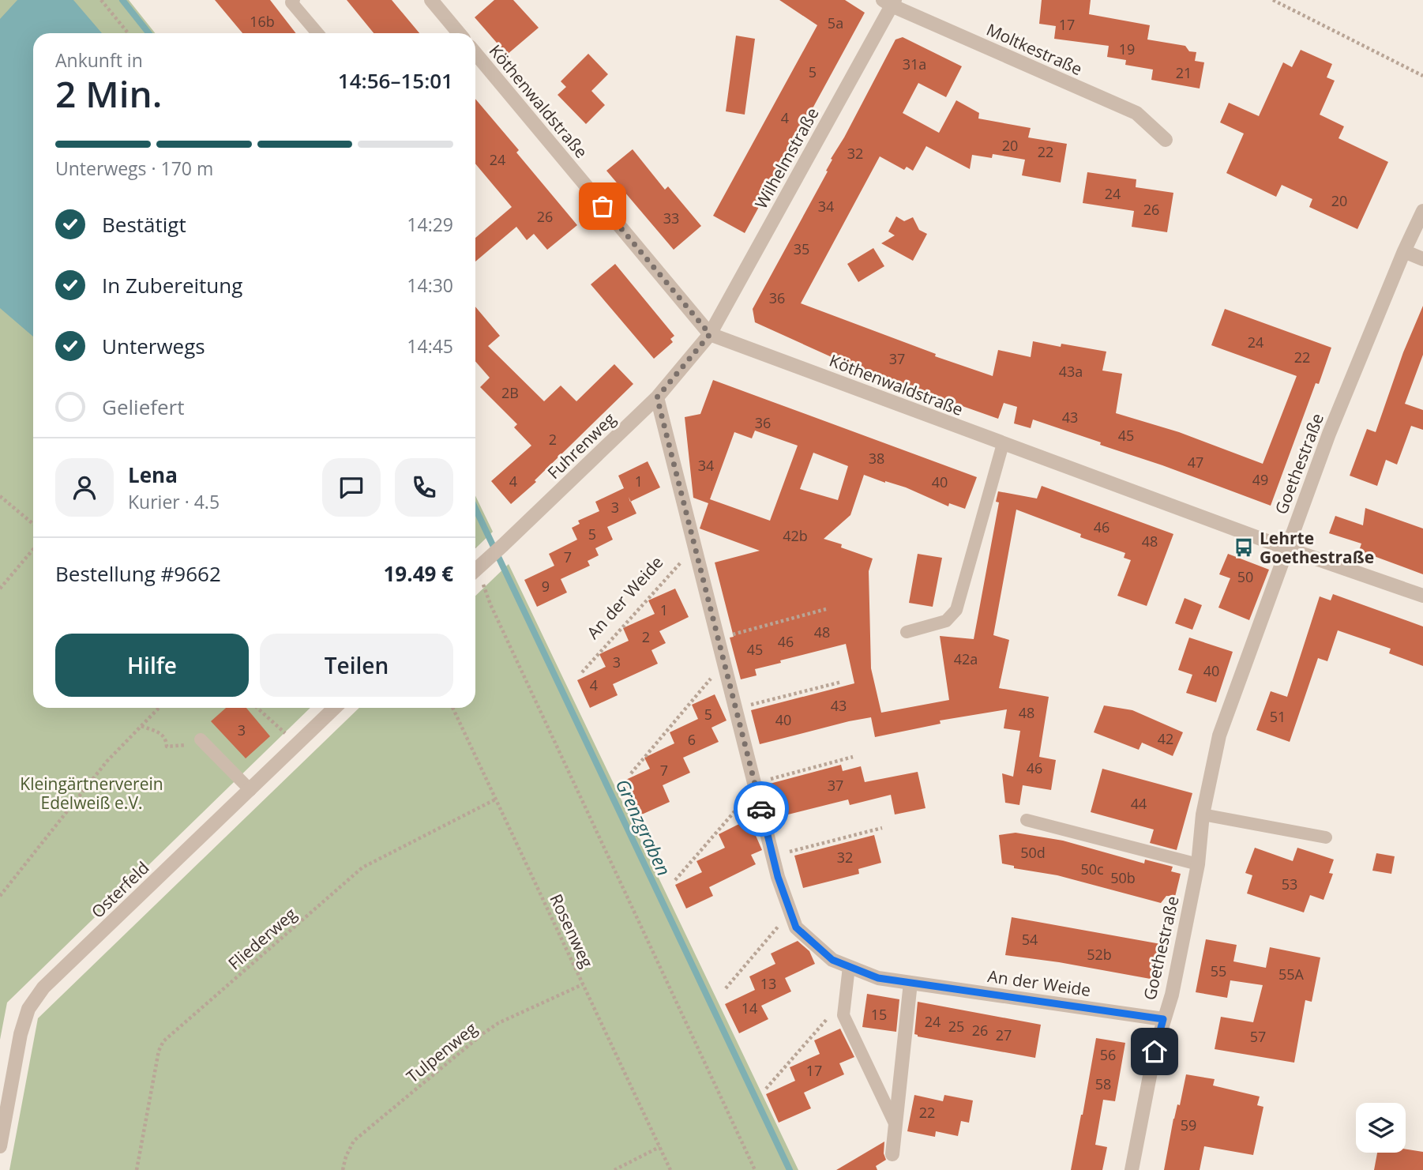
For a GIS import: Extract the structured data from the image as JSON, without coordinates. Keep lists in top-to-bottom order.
{
  "streets": {
    "street": [
      "Moltkestraße",
      "Köthenwaldstraße",
      "Wilhelmstraße",
      "Fuhrenweg",
      "Goethestraße",
      "An der Weide",
      "Osterfeld"
    ],
    "path": ["Rosenweg", "Fliederweg", "Tulpenweg"]
  },
  "crossings": [
    ["Moltkestraße", "Wilhelmstraße"],
    ["Köthenwaldstraße", "Wilhelmstraße"],
    ["Köthenwaldstraße", "Fuhrenweg"],
    ["Köthenwaldstraße", "Goethestraße"],
    ["Wilhelmstraße", "Fuhrenweg"],
    ["Fuhrenweg", "An der Weide"],
    ["Goethestraße", "An der Weide"],
    ["Rosenweg", "Fliederweg"],
    ["Rosenweg", "Tulpenweg"]
  ],
  "water": ["Grenzgraben"],
  "parks": ["Kleingärtnerverein Edelweiß e.V."],
  "places": {
    "bus stop": ["Lehrte Goethestraße"]
  },
  "house_numbers": [
    "16b",
    "5a",
    "17",
    "19",
    "31a",
    "5",
    "21",
    "4",
    "20",
    "22",
    "32",
    "24",
    "24",
    "20",
    "34",
    "26",
    "26",
    "33",
    "35",
    "36",
    "24",
    "22",
    "37",
    "43a",
    "2B",
    "43",
    "36",
    "45",
    "2",
    "38",
    "47",
    "34",
    "49",
    "4",
    "1",
    "40",
    "3",
    "46",
    "5",
    "42b",
    "48",
    "7",
    "50",
    "9",
    "1",
    "48",
    "2",
    "46",
    "45",
    "42a",
    "3",
    "40",
    "4",
    "43",
    "48",
    "5",
    "51",
    "40",
    "3",
    "42",
    "6",
    "46",
    "7",
    "37",
    "44",
    "50d",
    "32",
    "50c",
    "50b",
    "53",
    "54",
    "52b",
    "55",
    "55A",
    "13",
    "14",
    "15",
    "24",
    "25",
    "26",
    "27",
    "57",
    "56",
    "17",
    "58",
    "22",
    "59"
  ],
  "page": {
    "heading": ["2 Min.", "Ankunft in", "14:56–15:01"],
    "panel": [
      "Lena",
      "Kurier · 4.5",
      "Bestellung #9662",
      "19.49 €"
    ],
    "bar": "Unterwegs · 170 m",
    "list": [
      ["Bestätigt", "14:29"],
      ["In Zubereitung", "14:30"],
      ["Unterwegs", "14:45"],
      "Geliefert"
    ],
    "buttons": ["Hilfe", "Teilen"]
  }
}
